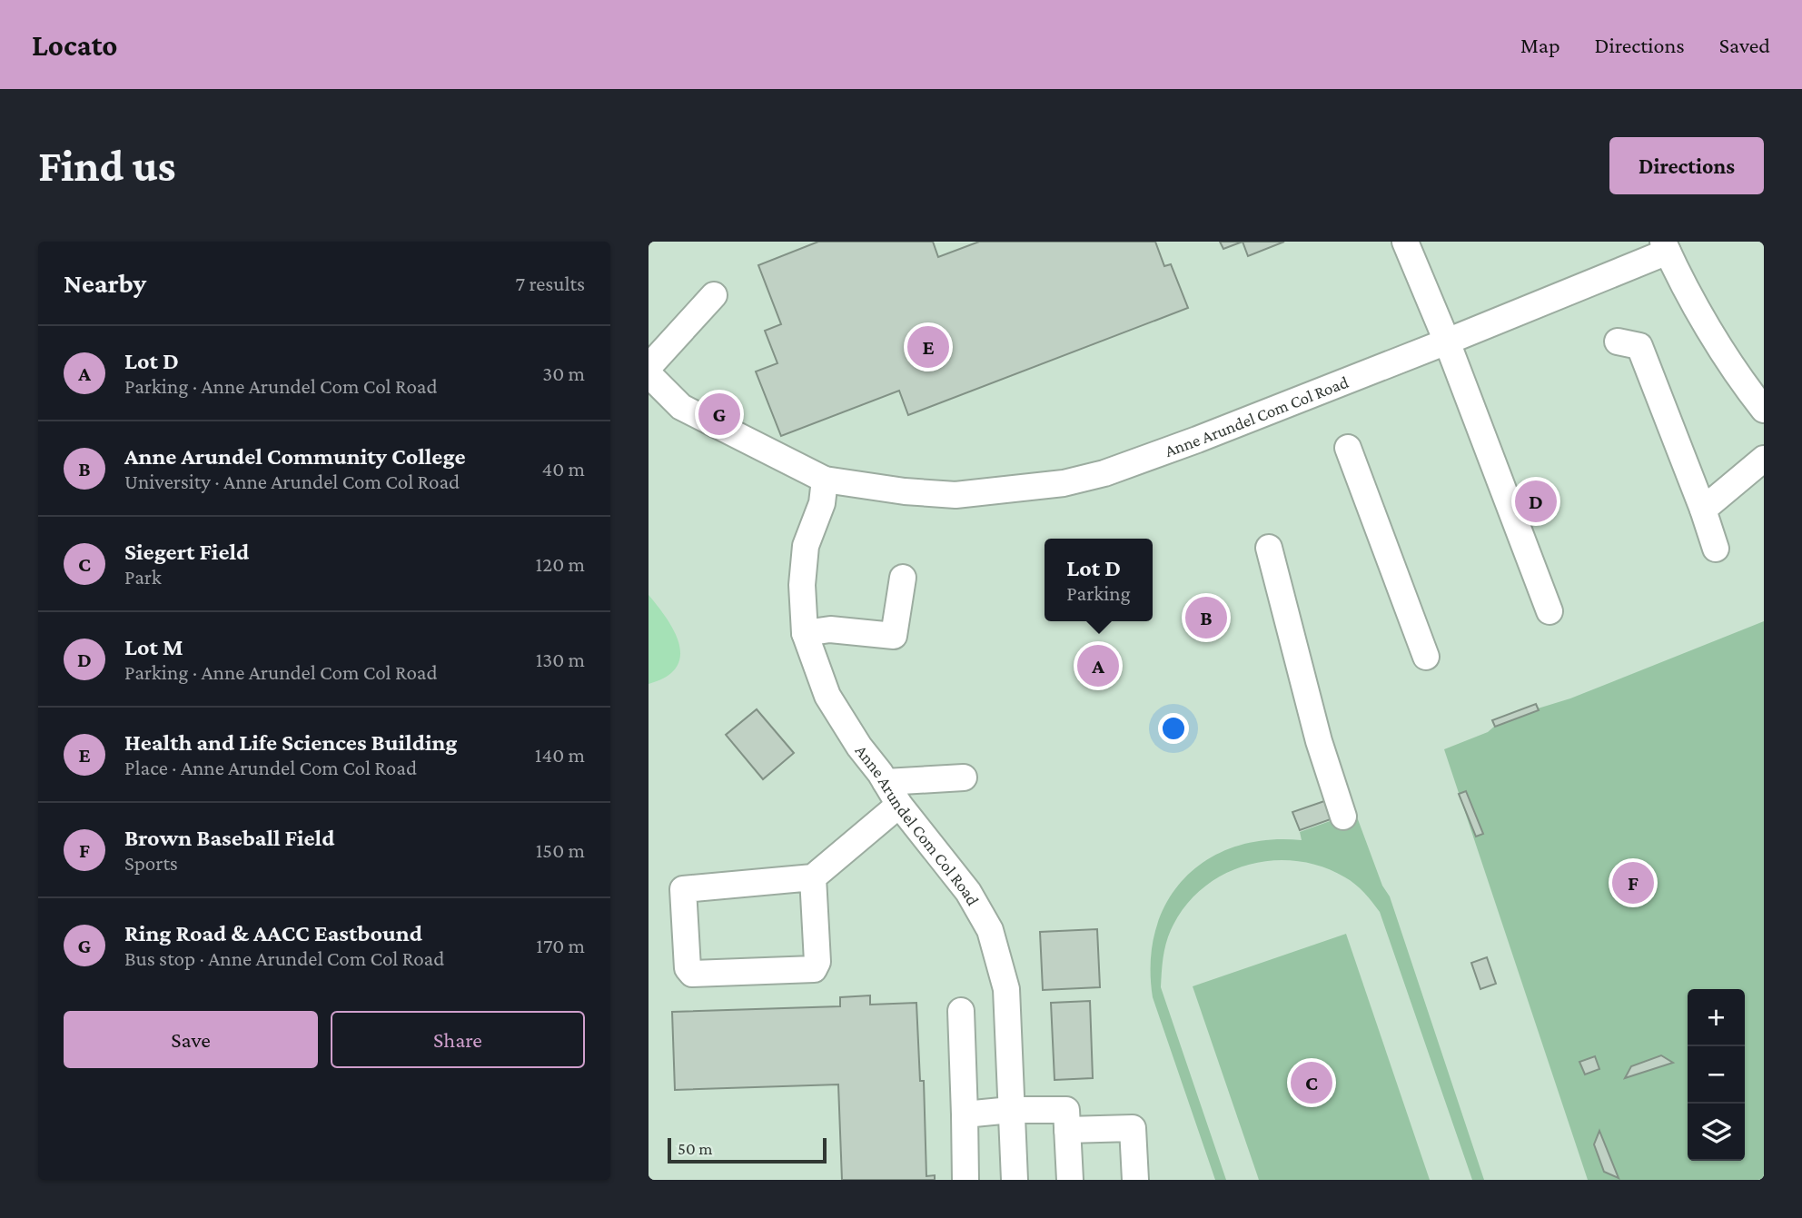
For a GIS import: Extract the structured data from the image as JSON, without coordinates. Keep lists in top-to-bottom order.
{
  "streets": {
    "street": ["Anne Arundel Com Col Road"]
  },
  "scale_bar": "50 m",
  "page": {
    "header": "Locato",
    "nav": ["Map", "Directions", "Saved"],
    "buttons": [
      "Directions",
      ["Save", "Share"]
    ],
    "title": "Find us",
    "heading": ["Nearby", "7 results"],
    "pins": [
      "E",
      "G",
      "D",
      "B",
      "A",
      "F",
      "C"
    ],
    "list": [
      {
        "mark": "A",
        "name": "Lot D",
        "note": "Parking · Anne Arundel Com Col Road",
        "value": "30 m"
      },
      {
        "mark": "B",
        "name": "Anne Arundel Community College",
        "note": "University · Anne Arundel Com Col Road",
        "value": "40 m"
      },
      {
        "mark": "C",
        "name": "Siegert Field",
        "note": "Park",
        "value": "120 m"
      },
      {
        "mark": "D",
        "name": "Lot M",
        "note": "Parking · Anne Arundel Com Col Road",
        "value": "130 m"
      },
      {
        "mark": "E",
        "name": "Health and Life Sciences Building",
        "note": "Place · Anne Arundel Com Col Road",
        "value": "140 m"
      },
      {
        "mark": "F",
        "name": "Brown Baseball Field",
        "note": "Sports",
        "value": "150 m"
      },
      {
        "mark": "G",
        "name": "Ring Road & AACC Eastbound",
        "note": "Bus stop · Anne Arundel Com Col Road",
        "value": "170 m"
      }
    ],
    "popup": ["Lot D", "Parking"],
    "map_buttons": ["+", "−"],
    "scale": "50 m"
  }
}
